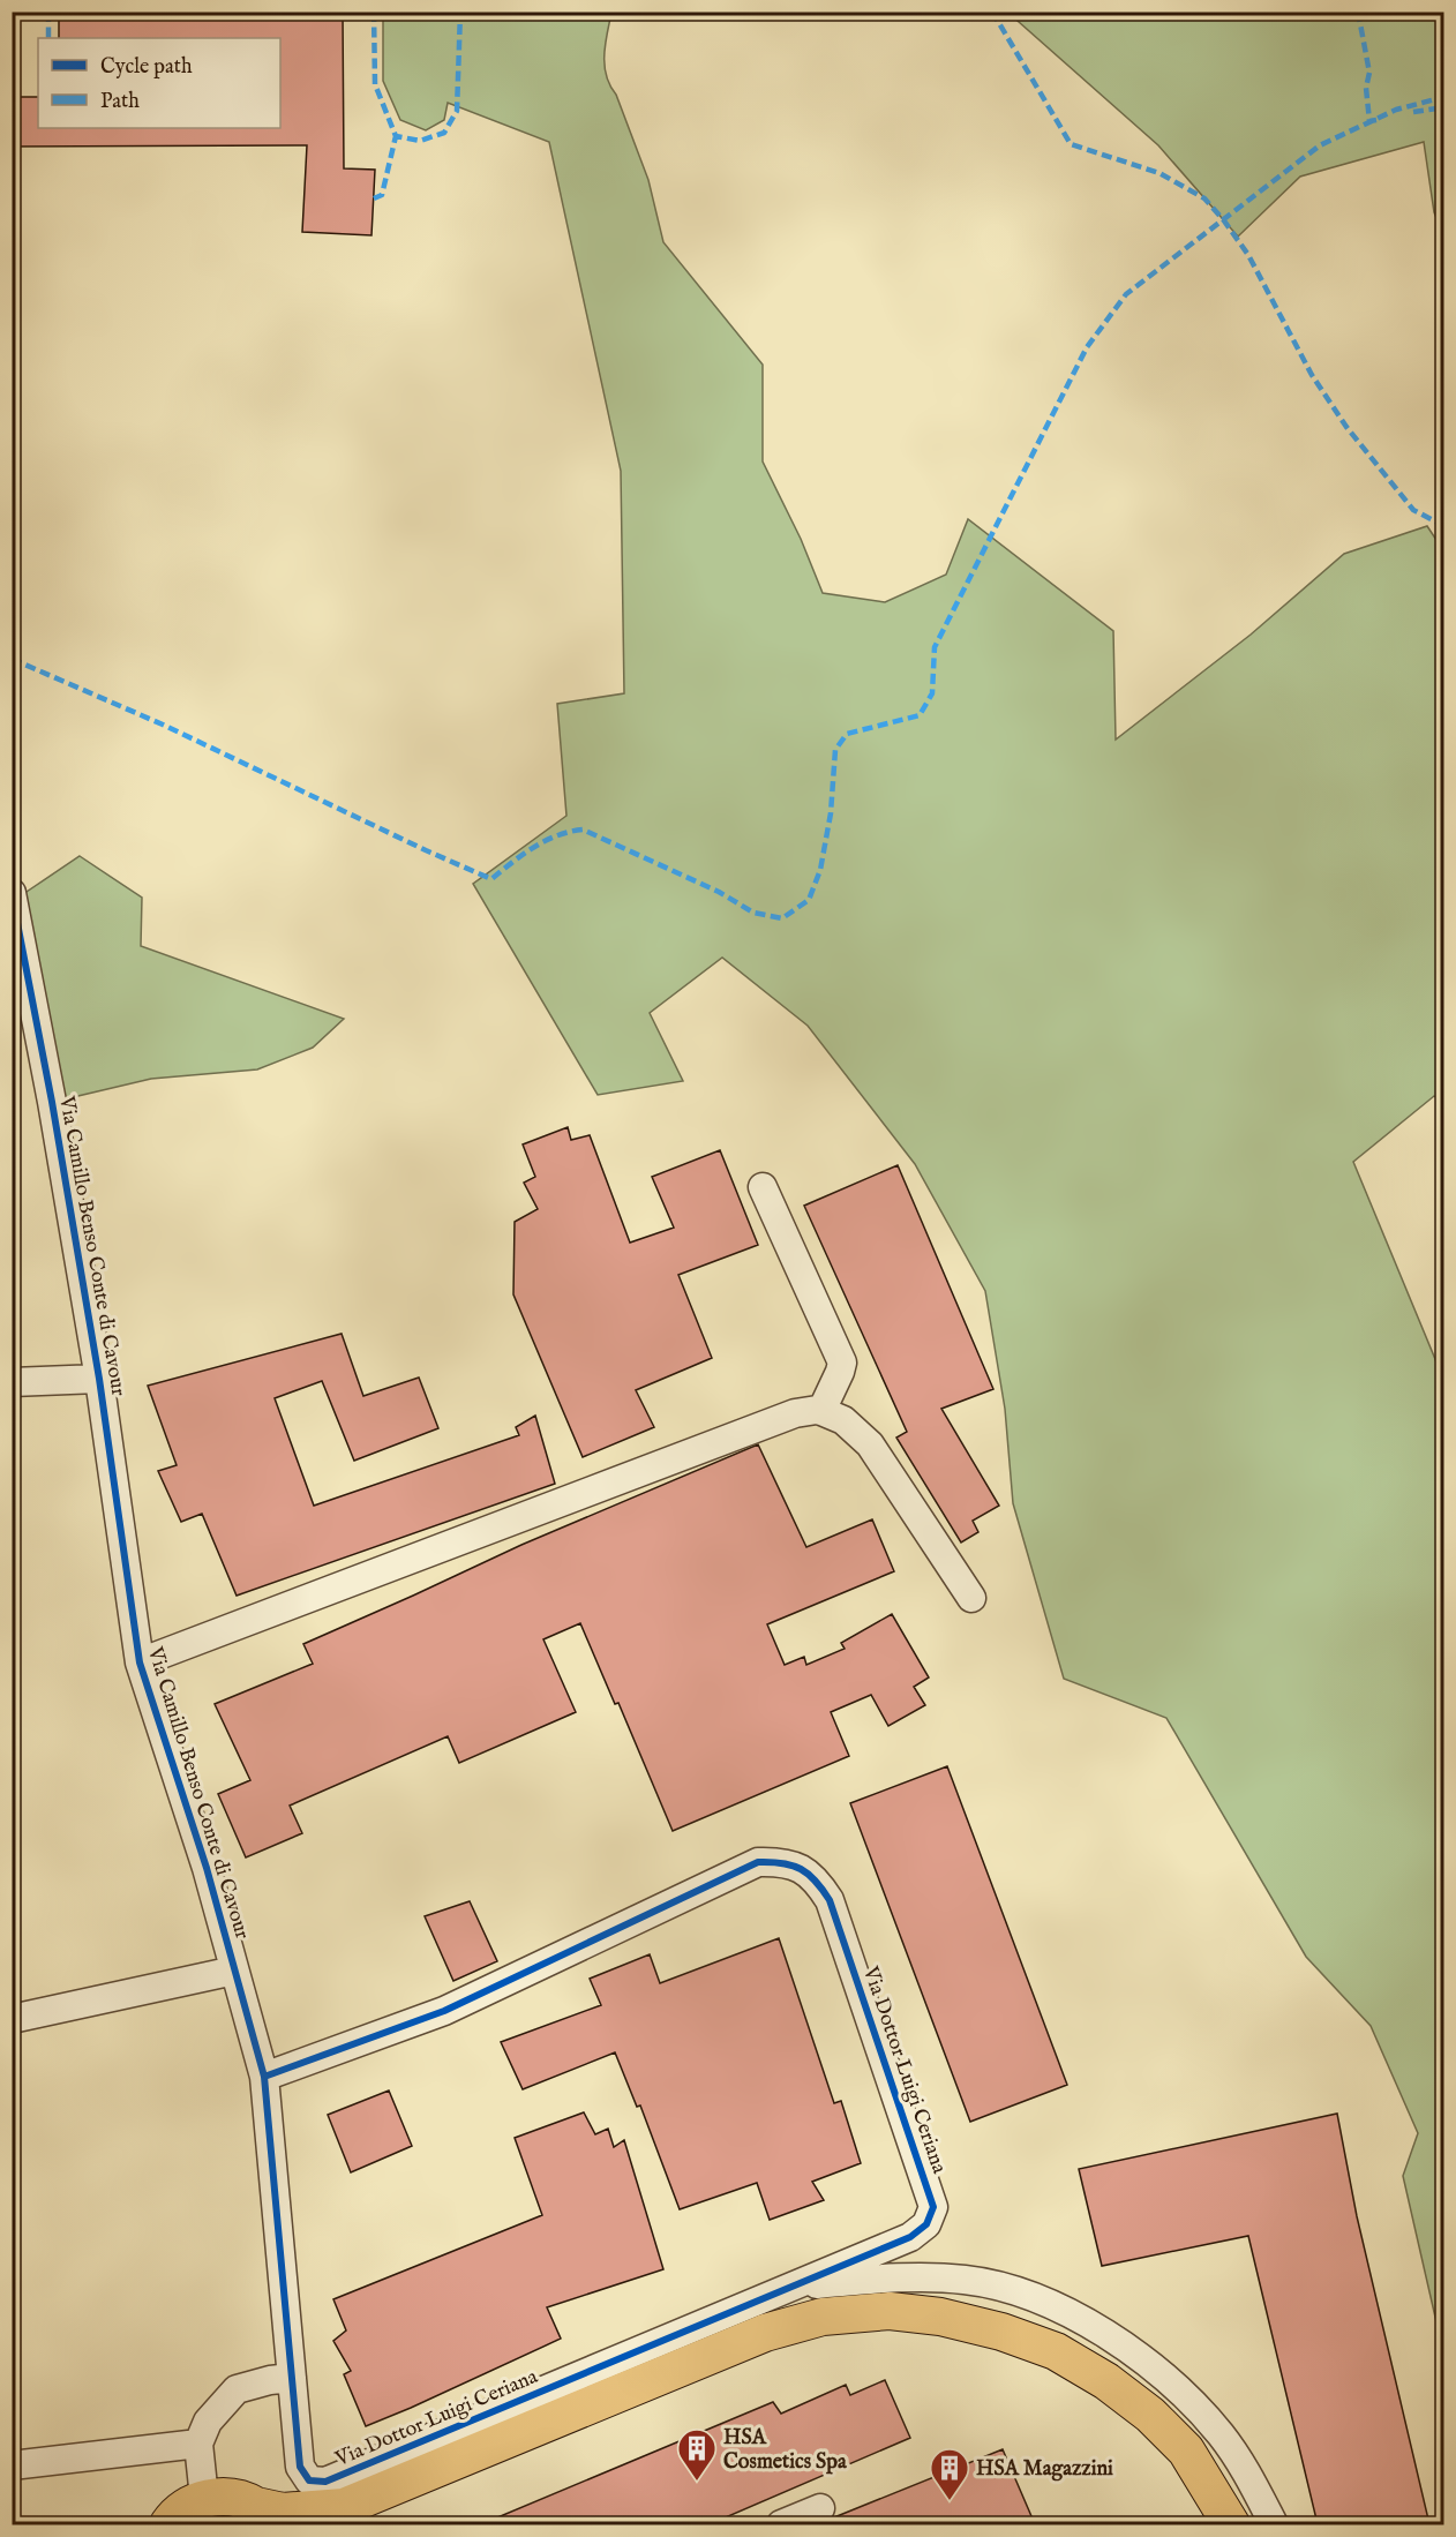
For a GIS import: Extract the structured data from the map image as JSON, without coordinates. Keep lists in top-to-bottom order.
{
  "streets": {
    "street": ["Via Camillo Benso Conte di Cavour", "Via Dottor Luigi Ceriana"]
  },
  "crossings": [
    ["Via Camillo Benso Conte di Cavour", "Via Dottor Luigi Ceriana"]
  ],
  "places": {
    "building": ["HSA Cosmetics Spa", "HSA Magazzini"]
  },
  "legend": ["Cycle path", "Path"]
}
